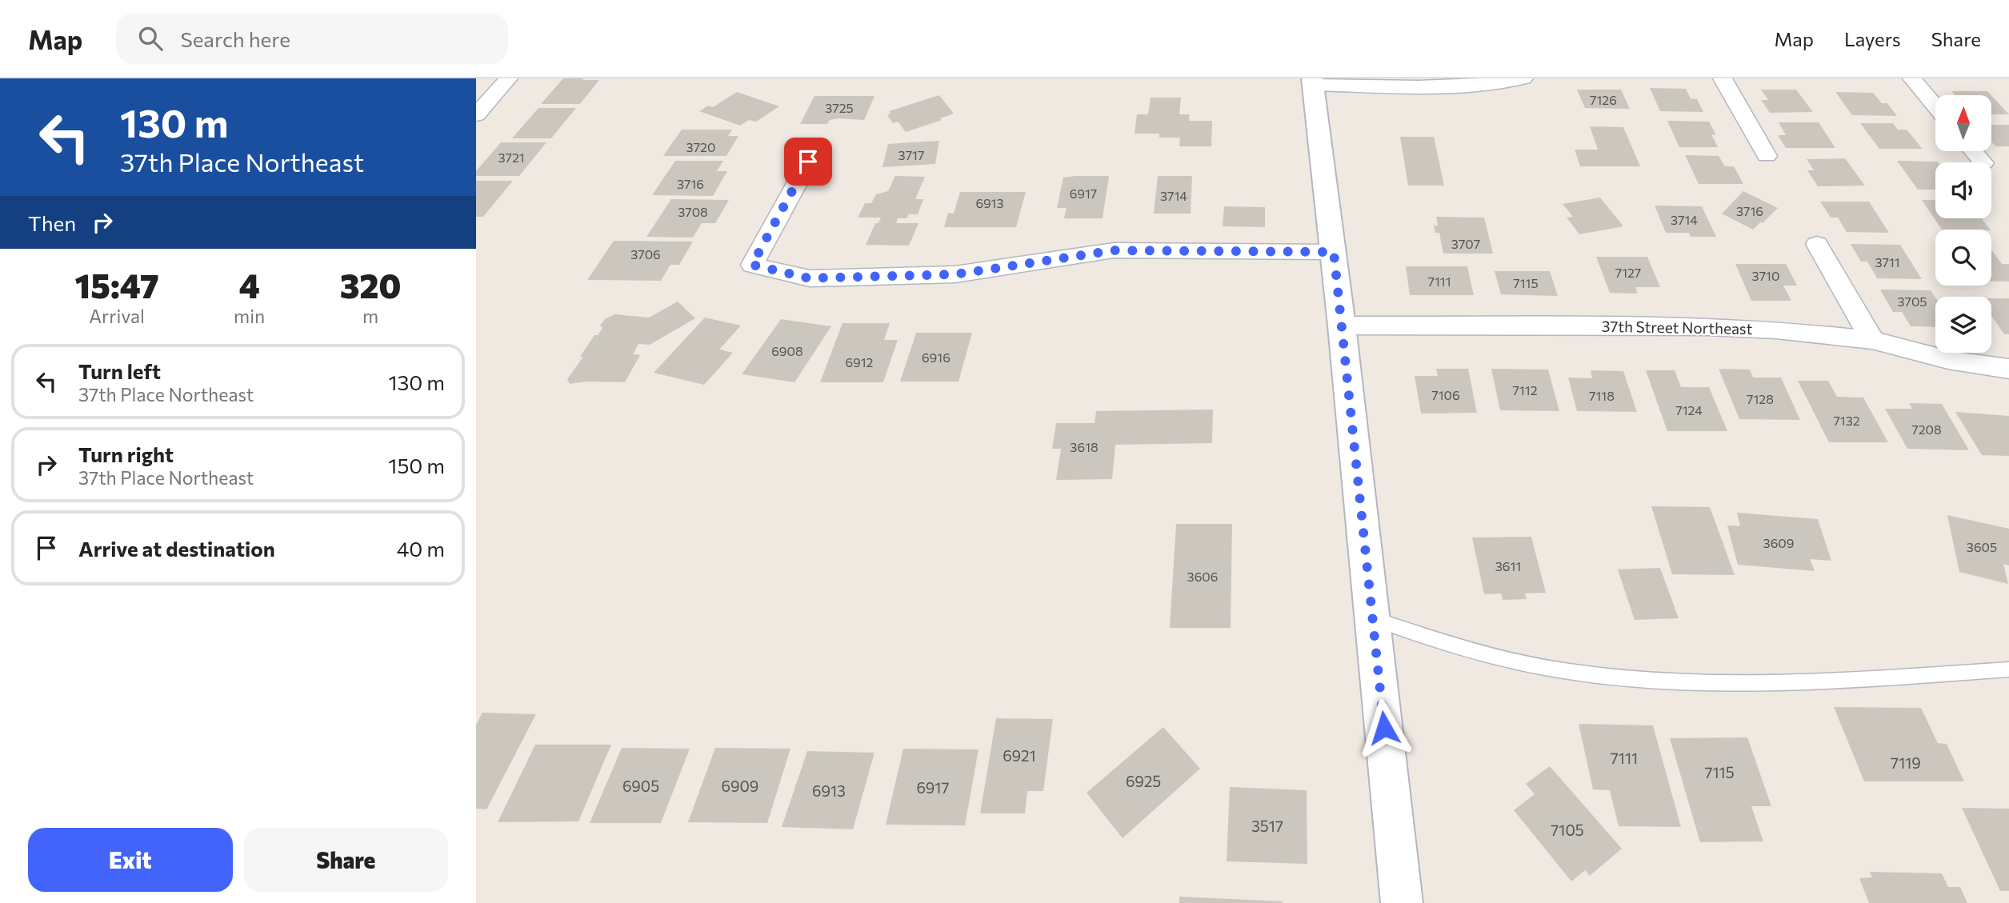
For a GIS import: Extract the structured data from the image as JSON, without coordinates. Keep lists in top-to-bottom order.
{
  "streets": {
    "street": ["37th Street Northeast"]
  },
  "house_numbers": [
    "7126",
    "3725",
    "3720",
    "3717",
    "3721",
    "3716",
    "6917",
    "3714",
    "6913",
    "3716",
    "3708",
    "3714",
    "3707",
    "3706",
    "3711",
    "7127",
    "3710",
    "7111",
    "7115",
    "3705",
    "6908",
    "6916",
    "6912",
    "7112",
    "7106",
    "7118",
    "7128",
    "7124",
    "7132",
    "7208",
    "3618",
    "3609",
    "3605",
    "3611",
    "3606",
    "6921",
    "7111",
    "7119",
    "7115",
    "6925",
    "6905",
    "6909",
    "6917",
    "6913",
    "3517",
    "7105"
  ],
  "north": "top",
  "page": {
    "header": "Map",
    "search": "Search here",
    "nav": ["Map", "Layers", "Share"],
    "turn": ["130 m", "37th Place Northeast"],
    "then": "Then",
    "eta": [
      "15:47",
      "Arrival",
      "4",
      "min",
      "320",
      "m"
    ],
    "list": [
      {
        "name": "Turn left",
        "note": "37th Place Northeast",
        "value": "130 m"
      },
      {
        "name": "Turn right",
        "note": "37th Place Northeast",
        "value": "150 m"
      },
      {
        "name": "Arrive at destination",
        "value": "40 m"
      }
    ],
    "buttons": ["Exit", "Share"]
  }
}
